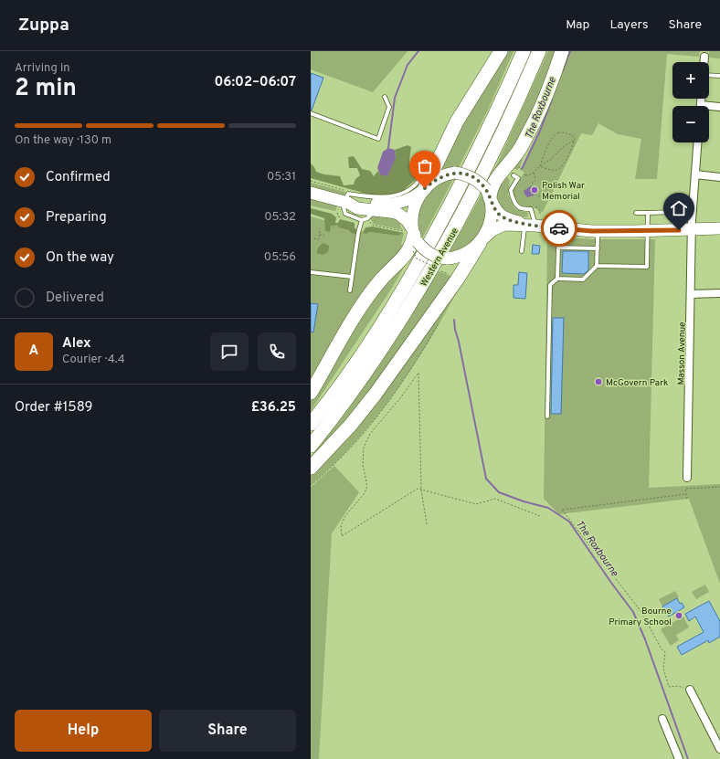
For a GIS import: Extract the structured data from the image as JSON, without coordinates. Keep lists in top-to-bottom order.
{
  "streets": {
    "highway": ["Western Avenue"],
    "street": ["Masson Avenue"]
  },
  "water": ["The Roxbourne"],
  "places": ["Polish War Memorial", "McGovern Park", "Bourne Primary School"],
  "page": {
    "header": "Zuppa",
    "nav": ["Map", "Layers", "Share"],
    "heading": ["2 min", "Arriving in", "06:02–06:07"],
    "panel": [
      "Alex",
      "Courier · 4.4",
      "Order #1589",
      "£36.25"
    ],
    "map_buttons": ["+", "−"],
    "bar": "On the way · 130 m",
    "list": [
      ["Confirmed", "05:31"],
      ["Preparing", "05:32"],
      ["On the way", "05:56"],
      "Delivered"
    ],
    "round": "A",
    "buttons": ["Help", "Share"]
  }
}
